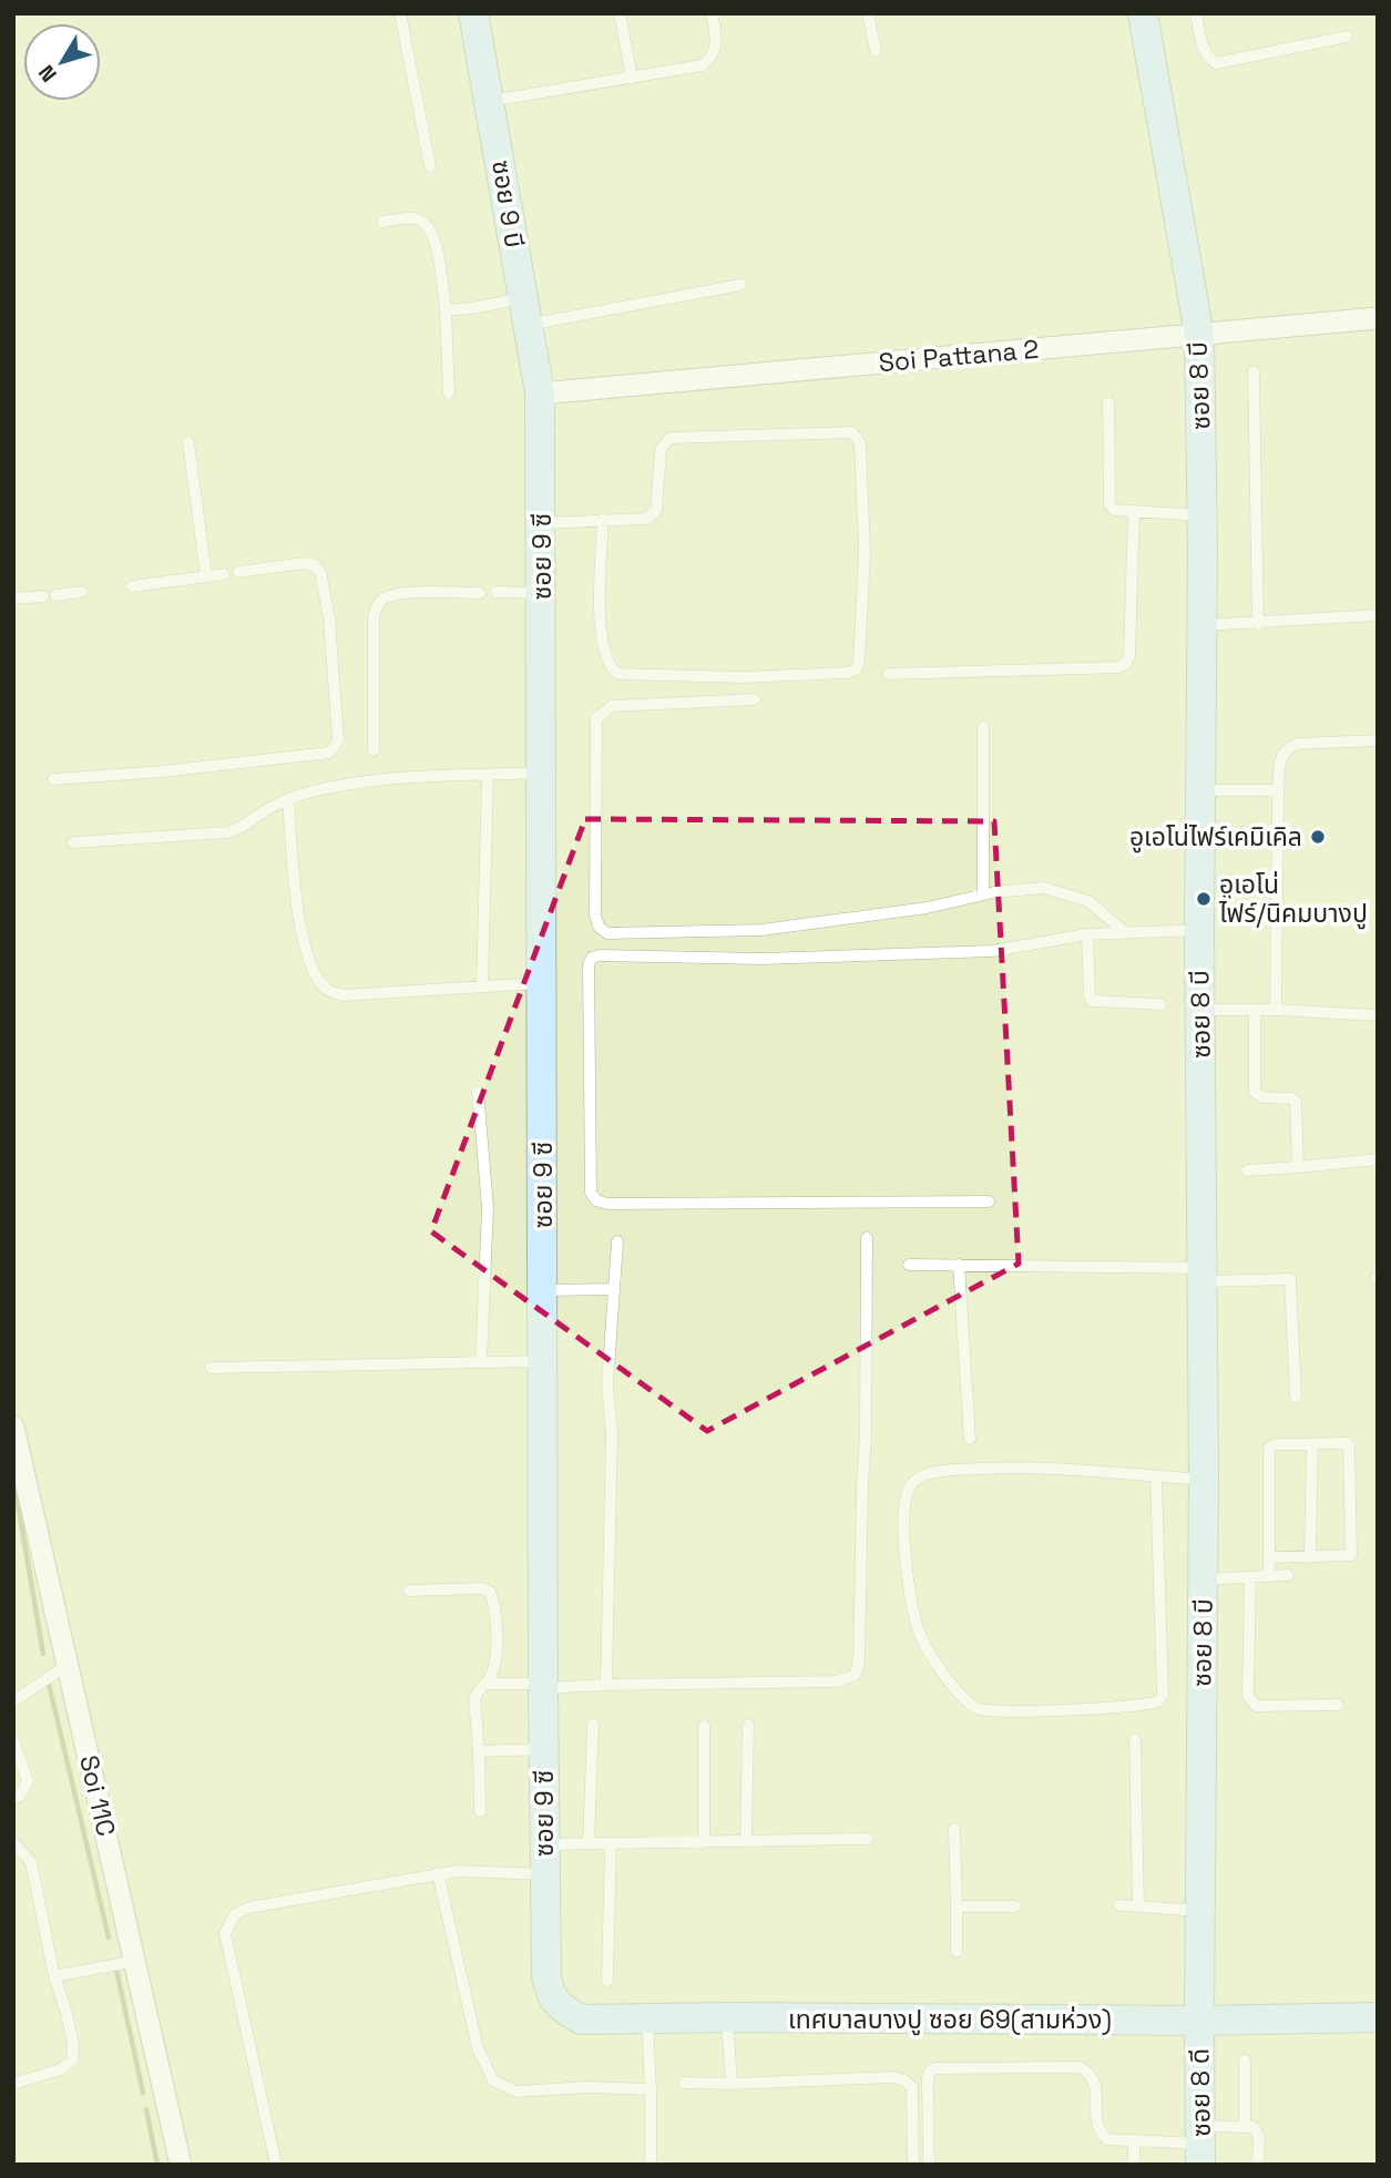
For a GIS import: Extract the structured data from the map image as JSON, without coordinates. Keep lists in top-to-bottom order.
{
  "streets": {
    "street": [
      "ซอย 9 บี",
      "Soi Pattana 2",
      "ซอย 8 บี",
      "ซอย 9 ซี",
      "Soi 11C",
      "เทศบาลบางปู ซอย 69(สามห่วง)",
      "ซอย 8 ดี"
    ]
  },
  "crossings": [
    ["ซอย 9 บี", "Soi Pattana 2"],
    ["ซอย 9 บี", "ซอย 9 ซี"],
    ["Soi Pattana 2", "ซอย 8 บี"],
    ["Soi Pattana 2", "ซอย 9 ซี"],
    ["ซอย 8 บี", "เทศบาลบางปู ซอย 69(สามห่วง)"],
    ["ซอย 8 บี", "ซอย 8 ดี"],
    ["ซอย 9 ซี", "เทศบาลบางปู ซอย 69(สามห่วง)"],
    ["เทศบาลบางปู ซอย 69(สามห่วง)", "ซอย 8 ดี"]
  ],
  "places": ["อูเอโน่ไฟร์เคมิเคิล", "อูเอโน่ ไฟร์/นิคมบางปู"],
  "north": "bottom left"
}
